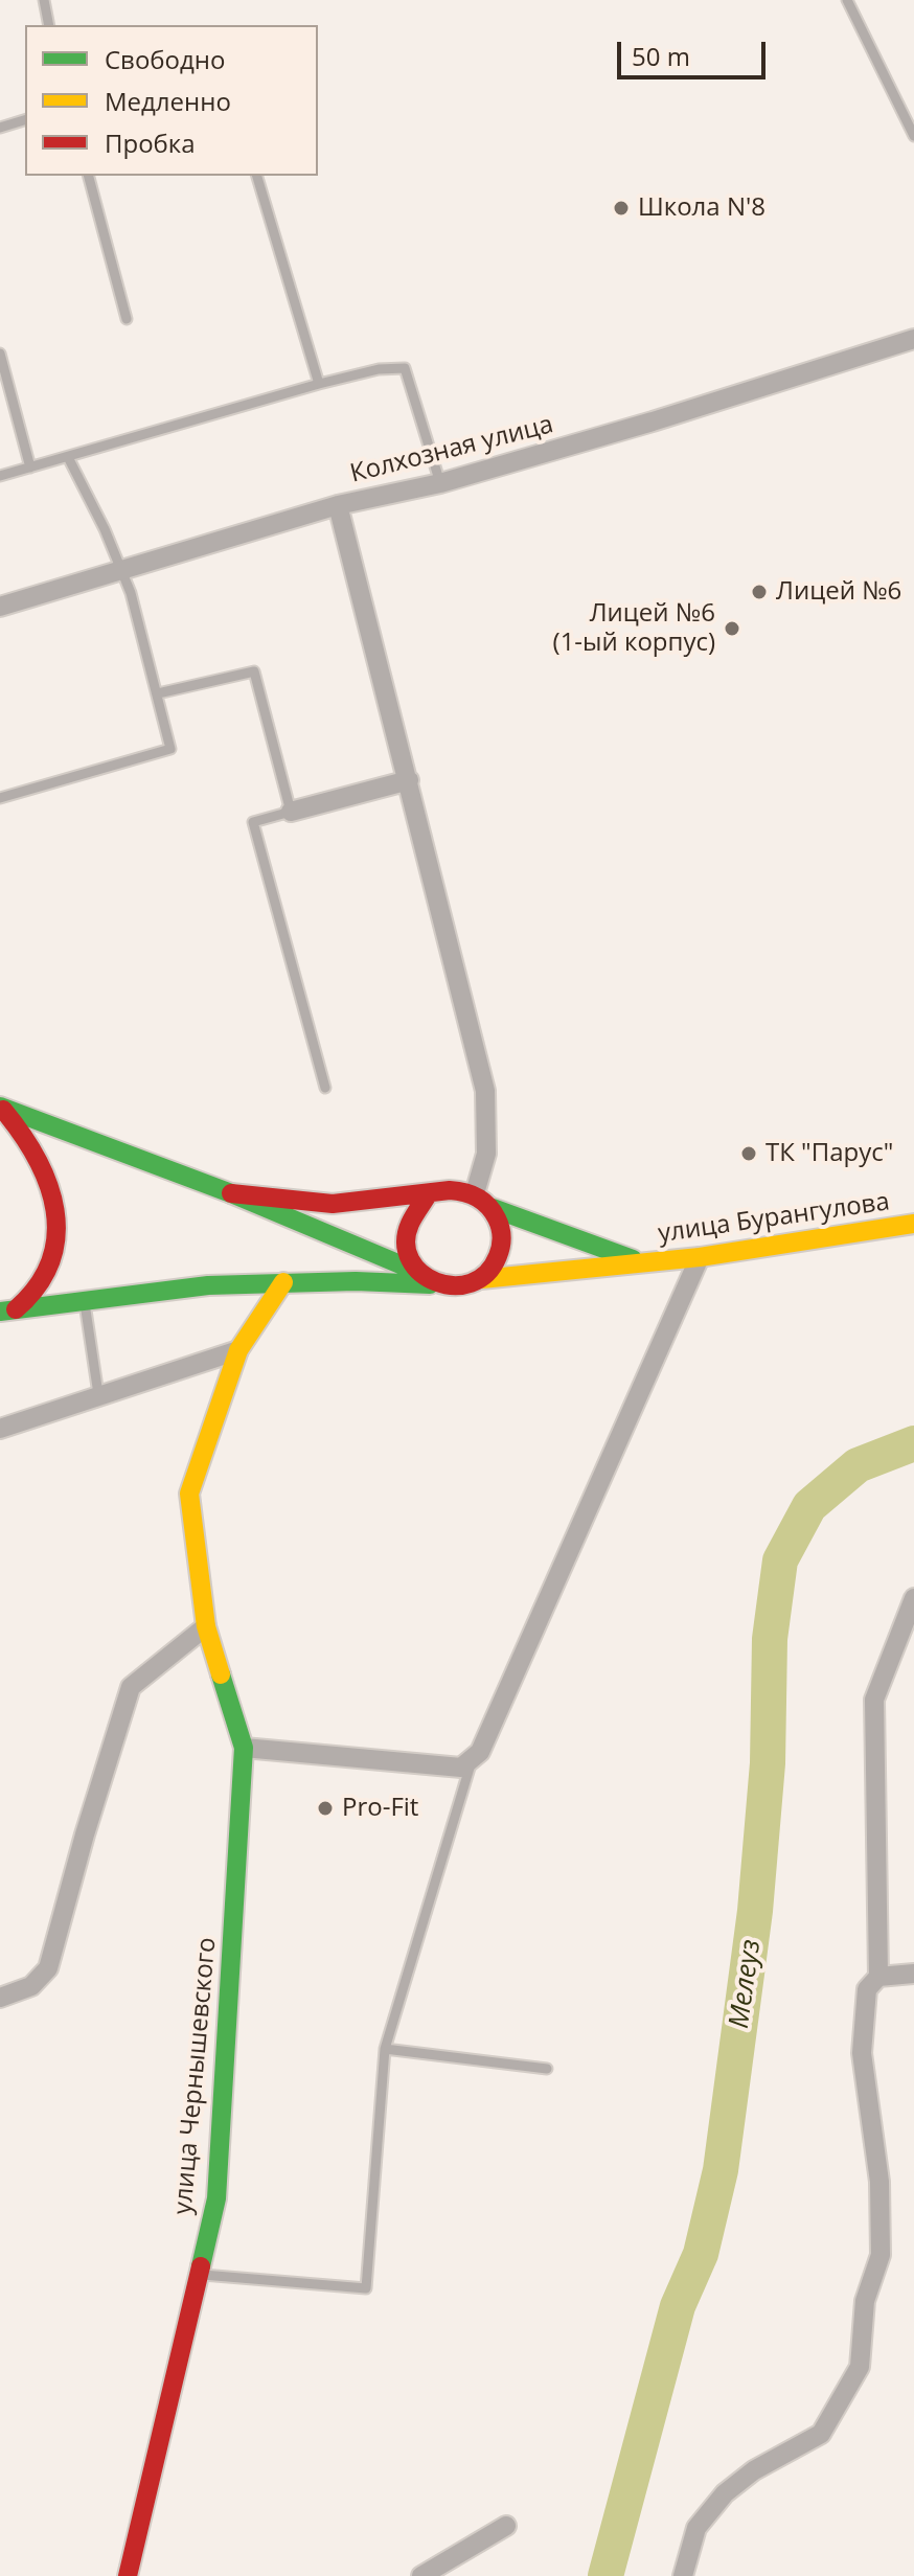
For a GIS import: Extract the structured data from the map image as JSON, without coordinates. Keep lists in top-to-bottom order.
{
  "streets": {
    "street": ["Колхозная улица", "улица Бурангулова", "улица Чернышевского"]
  },
  "crossings": [
    ["улица Бурангулова", "улица Чернышевского"]
  ],
  "water": ["Мелеуз"],
  "places": [
    "Школа N'8",
    "Лицей №6",
    "Лицей №6 (1-ый корпус)",
    "ТК \"Парус\"",
    "Pro-Fit"
  ],
  "legend": ["Свободно", "Медленно", "Пробка"],
  "scale_bar": "50 m"
}
